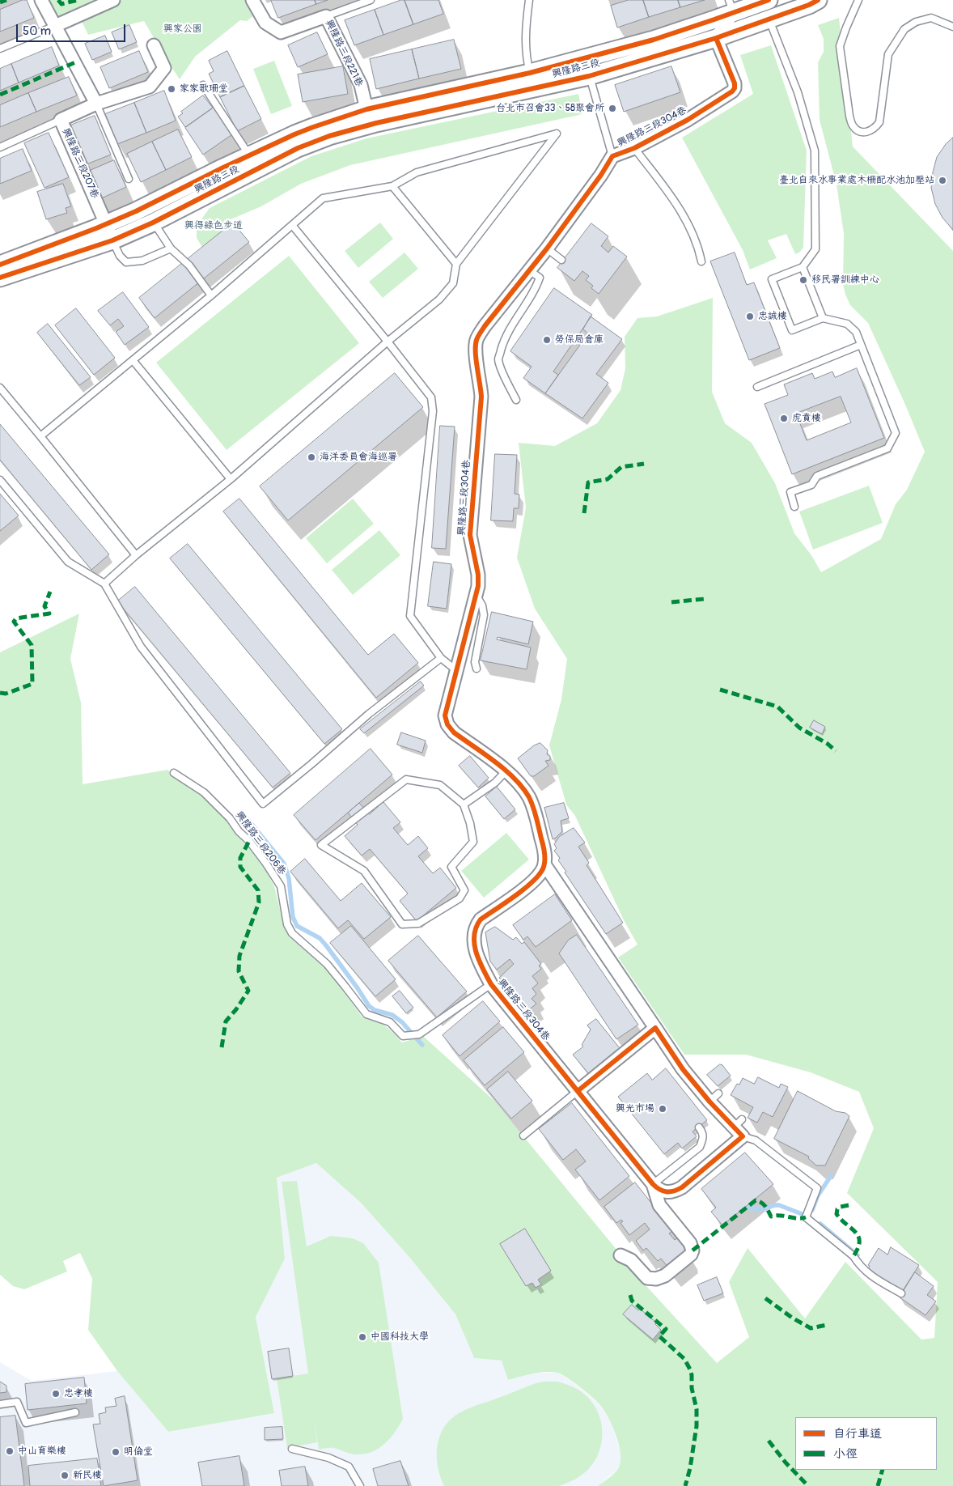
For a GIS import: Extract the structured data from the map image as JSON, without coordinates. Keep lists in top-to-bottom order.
{
  "streets": {
    "main road": ["興隆路三段"],
    "street": ["興隆路三段221巷", "興隆路三段304巷", "興隆路三段207巷"],
    "lane": ["興隆路三段206巷"]
  },
  "crossings": [
    ["興隆路三段221巷", "興隆路三段"],
    ["興隆路三段", "興隆路三段304巷"],
    ["興隆路三段", "興隆路三段207巷"],
    ["興隆路三段304巷", "興隆路三段206巷"]
  ],
  "parks": ["興家公園", "興得綠色步道"],
  "places": [
    "家家歌珊堂",
    "台北市召會33、58聚會所",
    "臺北自來水事業處木柵配水池加壓站",
    "移民署訓練中心",
    "忠誠樓",
    "勞保局倉庫",
    "虎賁樓",
    "海洋委員會海巡署",
    "興光市場",
    "中國科技大學",
    "忠孝樓",
    "中山育樂樓",
    "明倫堂",
    "新民樓"
  ],
  "legend": ["自行車道", "小徑"],
  "scale_bar": "50 m"
}
